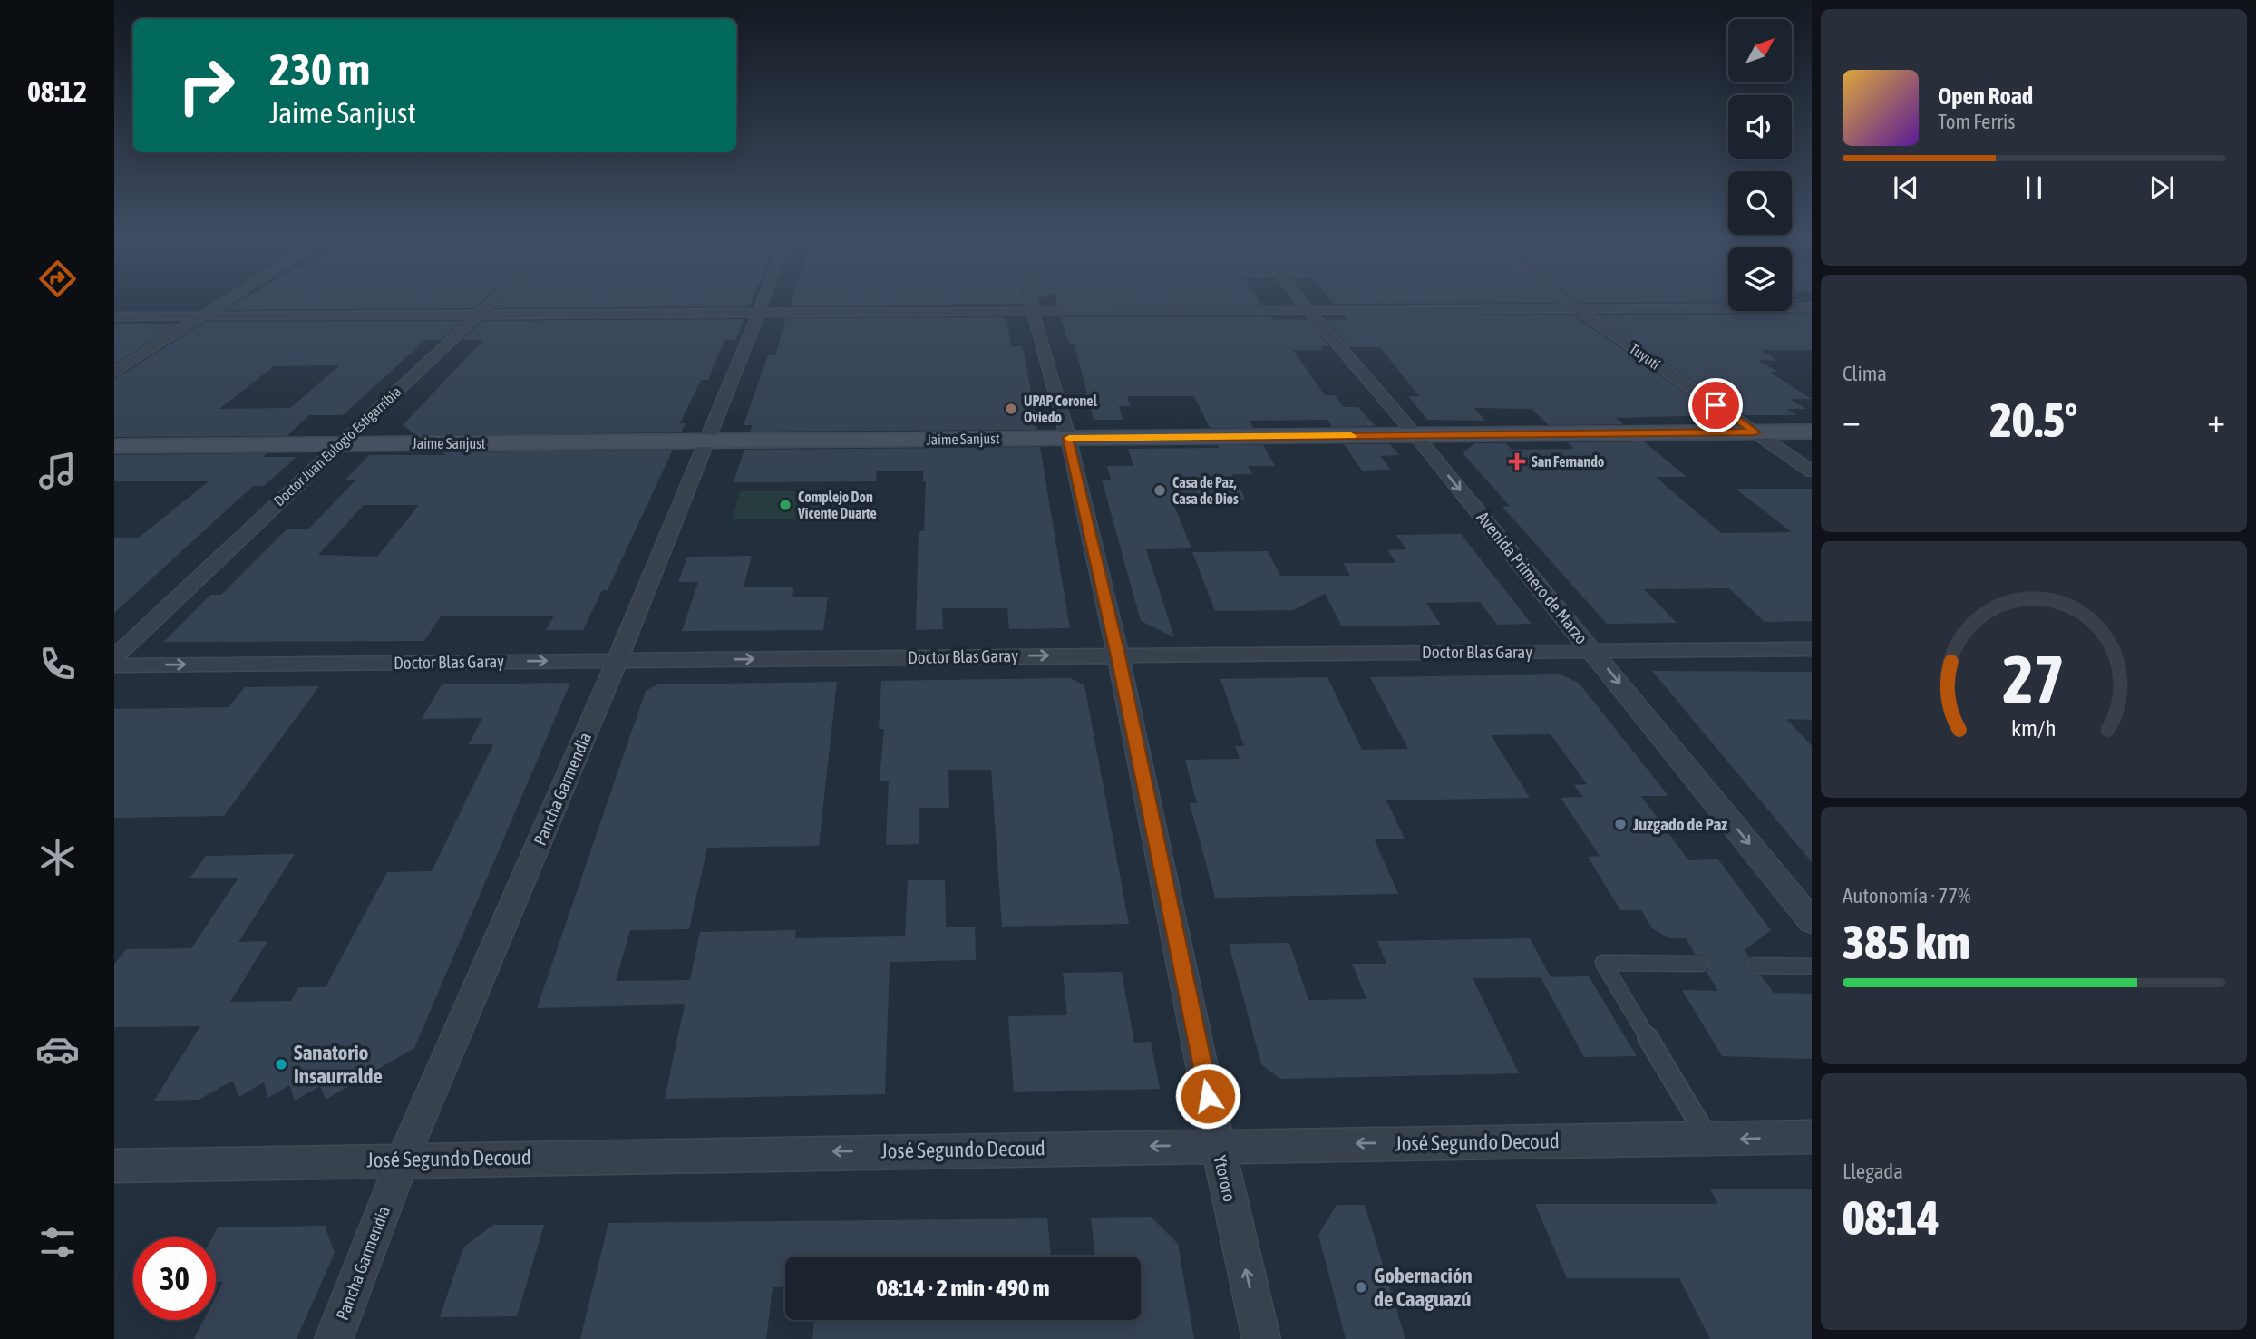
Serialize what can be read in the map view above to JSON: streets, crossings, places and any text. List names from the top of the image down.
{
  "streets": {
    "main road": ["Jaime Sanjust"],
    "street": [
      "Tuyutí",
      "Doctor Juan Eulogio Estigarribia",
      "Avenida Primero de Marzo",
      "Doctor Blas Garay",
      "Pancha Garmendia",
      "José Segundo Decoud",
      "Ytororo"
    ]
  },
  "crossings": [
    ["Tuyutí", "Jaime Sanjust"],
    ["Jaime Sanjust", "Doctor Juan Eulogio Estigarribia"],
    ["Jaime Sanjust", "Avenida Primero de Marzo"],
    ["Jaime Sanjust", "Pancha Garmendia"],
    ["Jaime Sanjust", "Ytororo"],
    ["Avenida Primero de Marzo", "Doctor Blas Garay"],
    ["Doctor Blas Garay", "Pancha Garmendia"],
    ["Doctor Blas Garay", "Ytororo"],
    ["Pancha Garmendia", "José Segundo Decoud"],
    ["José Segundo Decoud", "Ytororo"]
  ],
  "one_way": ["Avenida Primero de Marzo", "Doctor Blas Garay", "José Segundo Decoud"],
  "places": {
    "other": [
      "UPAP Coronel Oviedo",
      "Casa de Paz, Casa de Dios",
      "Complejo Don Vicente Duarte",
      "Juzgado de Paz",
      "Sanatorio Insaurralde",
      "Gobernación de Caaguazú"
    ],
    "health": ["San Fernando"]
  },
  "north": "top right",
  "page": {
    "tabs": "08:12",
    "turn": ["230 m", "Jaime Sanjust"],
    "song": ["Open Road", "Tom Ferris"],
    "tile": [
      "Clima",
      ["Autonomía · 77%", "385 km"],
      ["Llegada", "08:14"]
    ],
    "heat": ["−", "20.5°", "+"],
    "limit": "30",
    "trip": "08:14 · 2 min · 490 m",
    "gauge": ["27", "km/h"]
  }
}
